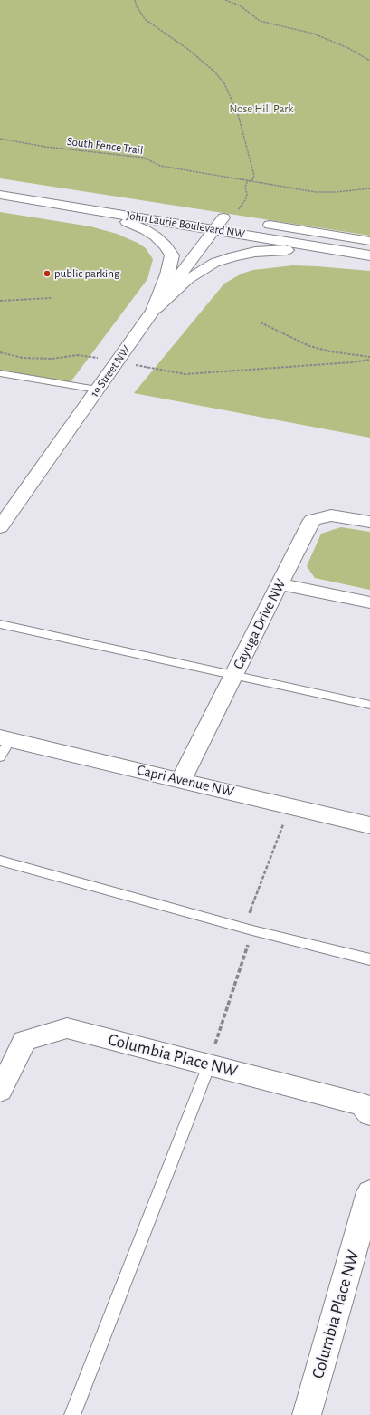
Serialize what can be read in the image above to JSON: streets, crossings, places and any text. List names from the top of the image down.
{
  "streets": {
    "street": [
      "John Laurie Boulevard NW",
      "19 Street NW",
      "Cayuga Drive NW",
      "Capri Avenue NW",
      "Columbia Place NW"
    ],
    "path": ["South Fence Trail"]
  },
  "crossings": [
    ["John Laurie Boulevard NW", "19 Street NW"],
    ["Cayuga Drive NW", "Capri Avenue NW"]
  ],
  "parks": ["Nose Hill Park"],
  "places": ["public parking"]
}
